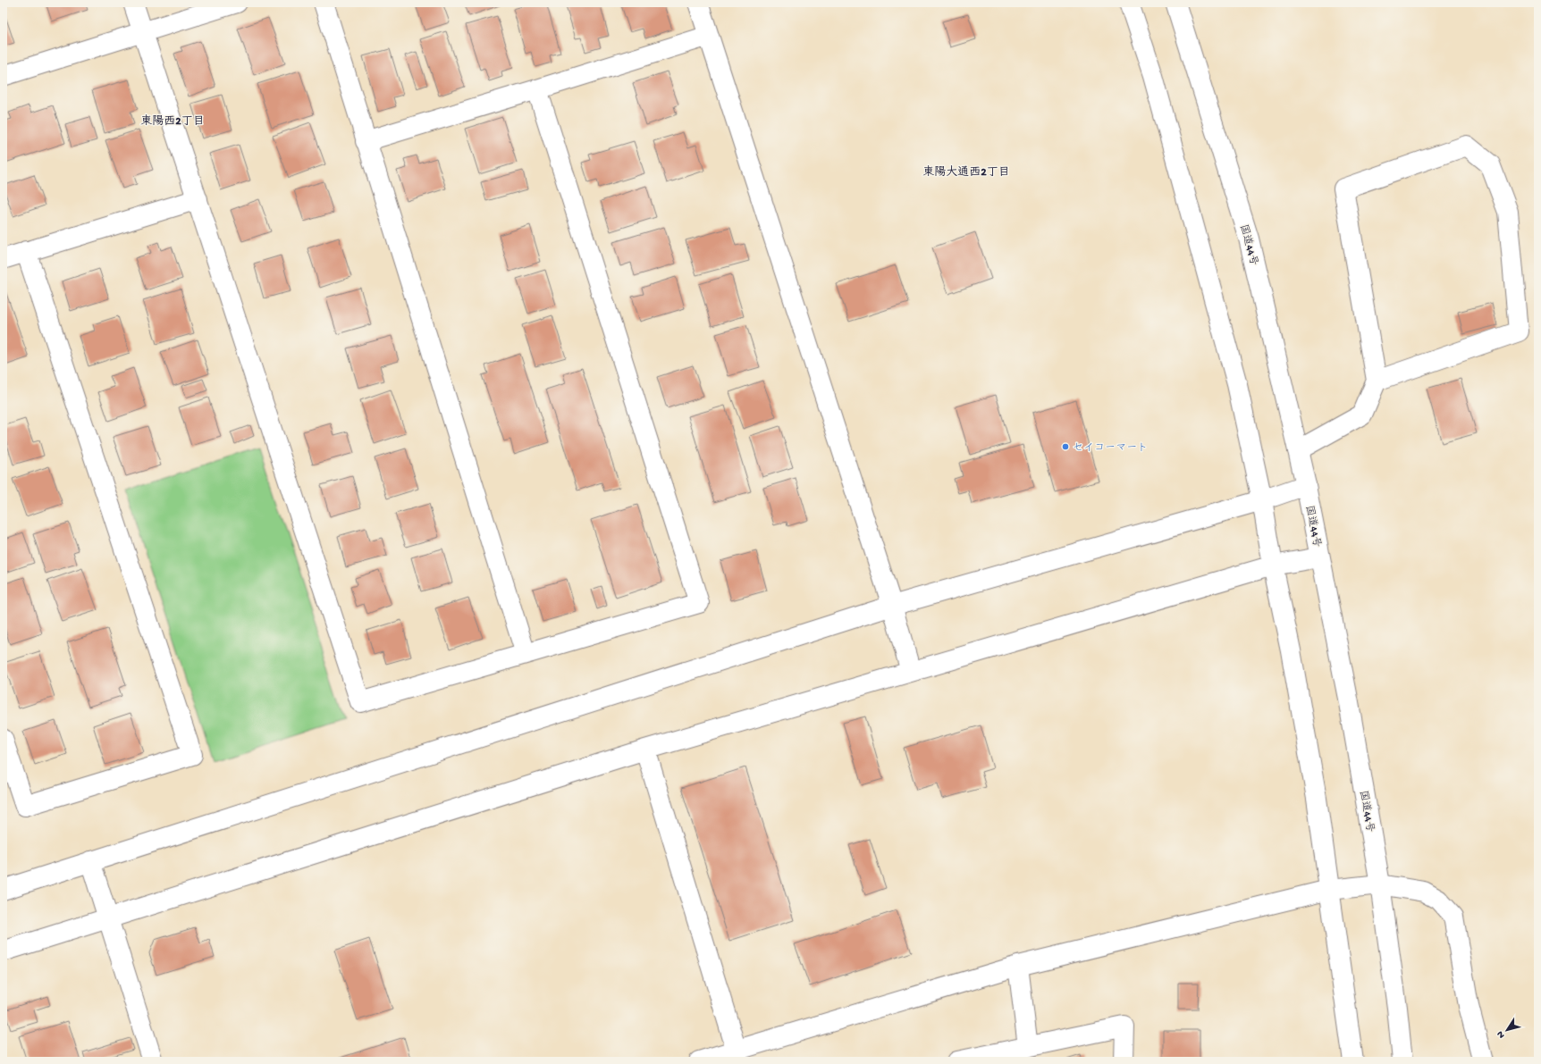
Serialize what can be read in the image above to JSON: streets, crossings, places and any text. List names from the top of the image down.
{
  "streets": {
    "main road": ["国道44号"]
  },
  "districts": ["東陽西2丁目", "東陽大通西2丁目"],
  "places": ["セイコーマート"],
  "north": "bottom left"
}
